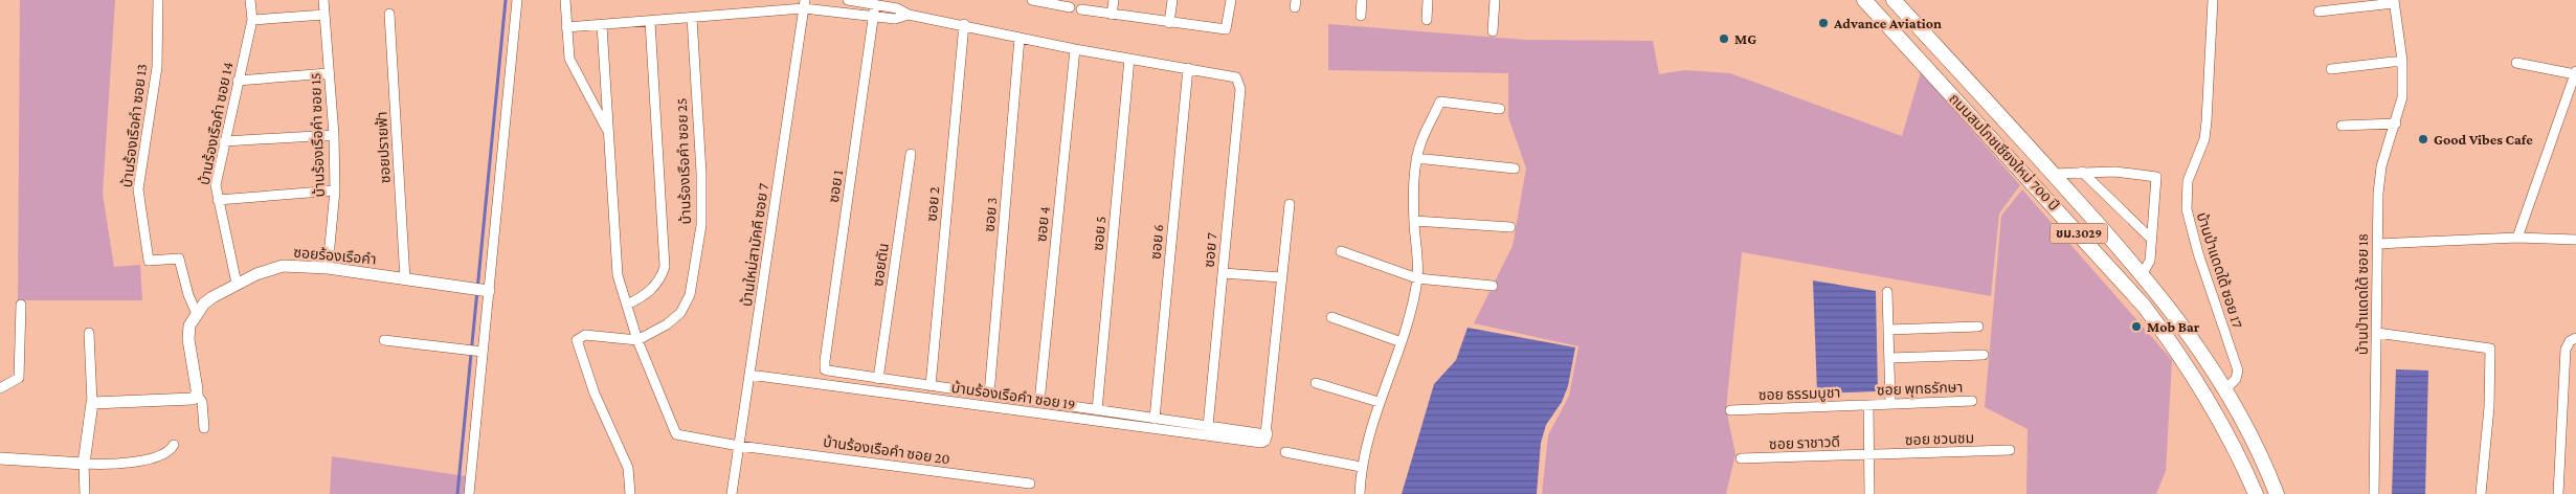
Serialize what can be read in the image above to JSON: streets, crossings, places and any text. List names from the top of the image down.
{
  "streets": {
    "main road": ["ถนนสมโภชเชียงใหม่ 700 ปี", "ชม.3029"],
    "street": [
      "บ้านร้องเรือคำ ซอย 14",
      "บ้านร้องเรือคำ ซอย 13",
      "บ้านร้องเรือคำ ซอย 15",
      "ซอยปรายฟ้า",
      "บ้านร้องเรือคำ ซอย 25",
      "ซอย 1",
      "ซอย 2",
      "ซอย 3",
      "ซอย 4",
      "ซอย 5",
      "ซอย 6",
      "บ้านใหม่สามัคคี ซอย 7",
      "ซอย 7",
      "ซอยร้องเรือคำ",
      "ซอยตัน",
      "บ้านป่าแดดใต้ ซอย 17",
      "บ้านป่าแดดใต้ ซอย 18",
      "ซอย พุทธรักษา",
      "ซอย ธรรมบูชา",
      "บ้านร้องเรือคำ ซอย 19",
      "ซอย ชวนชม",
      "ซอย ราชาวดี",
      "บ้านร้องเรือคำ ซอย 20"
    ]
  },
  "crossings": [
    ["บ้านร้องเรือคำ ซอย 14", "ซอยร้องเรือคำ"],
    ["บ้านร้องเรือคำ ซอย 13", "ซอยร้องเรือคำ"],
    ["บ้านร้องเรือคำ ซอย 15", "ซอยร้องเรือคำ"],
    ["ซอยปรายฟ้า", "ซอยร้องเรือคำ"],
    ["ถนนสมโภชเชียงใหม่ 700 ปี", "บ้านป่าแดดใต้ ซอย 17"],
    ["บ้านร้องเรือคำ ซอย 25", "บ้านร้องเรือคำ ซอย 20"],
    ["ซอย 1", "ซอยตัน"],
    ["ซอย 6", "ซอย 7"],
    ["บ้านใหม่สามัคคี ซอย 7", "บ้านร้องเรือคำ ซอย 19"],
    ["บ้านใหม่สามัคคี ซอย 7", "บ้านร้องเรือคำ ซอย 20"],
    ["ซอย พุทธรักษา", "ซอย ธรรมบูชา"],
    ["ซอย ชวนชม", "ซอย ราชาวดี"]
  ],
  "places": [
    "Advance Aviation",
    "MG",
    "Good Vibes Cafe",
    "Mob Bar"
  ]
}
